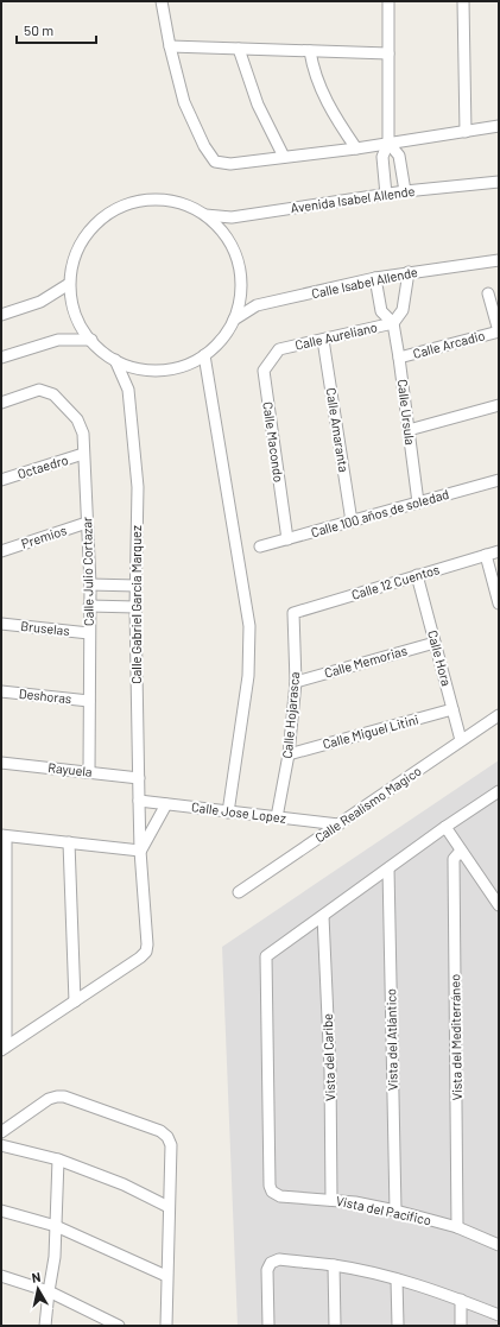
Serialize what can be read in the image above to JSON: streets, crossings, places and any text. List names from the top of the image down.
{
  "streets": {
    "street": [
      "Avenida Isabel Allende",
      "Calle Isabel Allende",
      "Calle Aureliano",
      "Calle Arcadio",
      "Calle Ursula",
      "Calle Amaranta",
      "Calle Macondo",
      "Octaedro",
      "Calle 100 años de soledad",
      "Premios",
      "Calle Julio Cortazar",
      "Calle 12 Cuentos",
      "Calle Gabriel Garcia Marquez",
      "Bruselas",
      "Calle Hora",
      "Calle Memorias",
      "Deshoras",
      "Calle Hojarasca",
      "Calle Miguel Litini",
      "Rayuela",
      "Calle Realismo Magico",
      "Calle Jose Lopez",
      "Vista del Mediterráneo",
      "Vista del Atlántico",
      "Vista del Caribe",
      "Vista del Pacífico"
    ]
  },
  "crossings": [
    ["Calle Isabel Allende", "Calle Ursula"],
    ["Calle Aureliano", "Calle Ursula"],
    ["Calle Aureliano", "Calle Amaranta"],
    ["Calle Aureliano", "Calle Macondo"],
    ["Calle Arcadio", "Calle Ursula"],
    ["Calle Ursula", "Calle 100 años de soledad"],
    ["Calle Amaranta", "Calle 100 años de soledad"],
    ["Calle Macondo", "Calle 100 años de soledad"],
    ["Octaedro", "Calle Julio Cortazar"],
    ["Premios", "Calle Julio Cortazar"],
    ["Calle Julio Cortazar", "Bruselas"],
    ["Calle Julio Cortazar", "Deshoras"],
    ["Calle Julio Cortazar", "Rayuela"],
    ["Calle 12 Cuentos", "Calle Hora"],
    ["Calle 12 Cuentos", "Calle Hojarasca"],
    ["Calle Gabriel Garcia Marquez", "Rayuela"],
    ["Calle Gabriel Garcia Marquez", "Calle Jose Lopez"],
    ["Calle Hora", "Calle Memorias"],
    ["Calle Hora", "Calle Miguel Litini"],
    ["Calle Hora", "Calle Realismo Magico"],
    ["Calle Memorias", "Calle Hojarasca"],
    ["Calle Hojarasca", "Calle Miguel Litini"],
    ["Calle Hojarasca", "Calle Jose Lopez"],
    ["Calle Realismo Magico", "Calle Jose Lopez"],
    ["Vista del Mediterráneo", "Vista del Pacífico"],
    ["Vista del Atlántico", "Vista del Pacífico"],
    ["Vista del Caribe", "Vista del Pacífico"]
  ],
  "scale_bar": "50 m",
  "north": "top"
}
